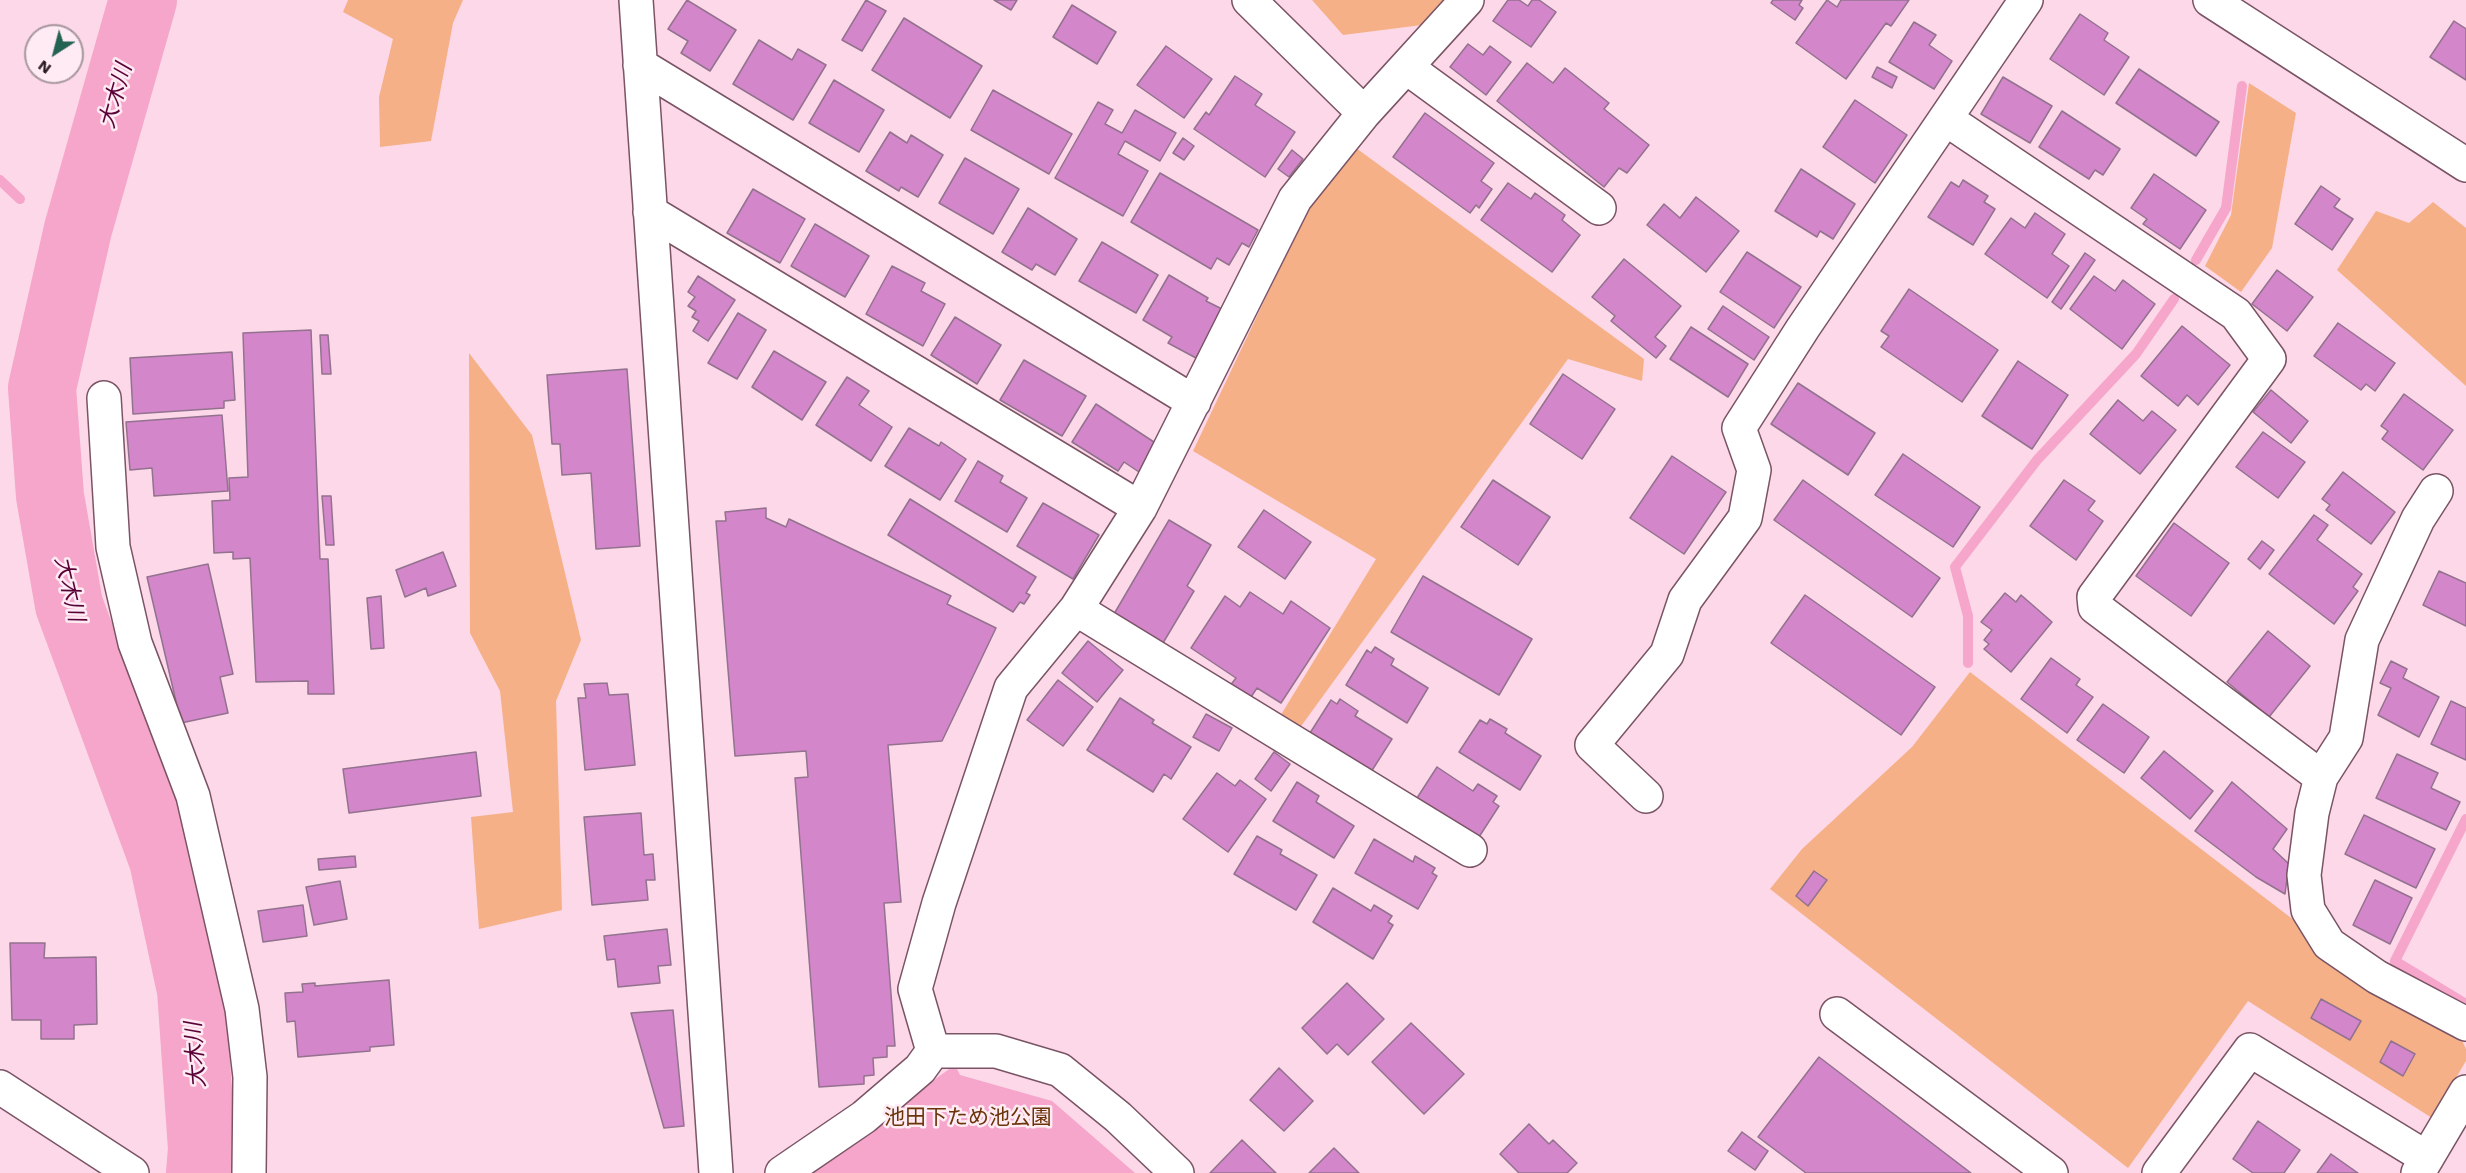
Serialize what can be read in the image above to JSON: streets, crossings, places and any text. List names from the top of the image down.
{
  "water": ["大木川"],
  "parks": ["池田下ため池公園"],
  "north": "bottom left"
}
